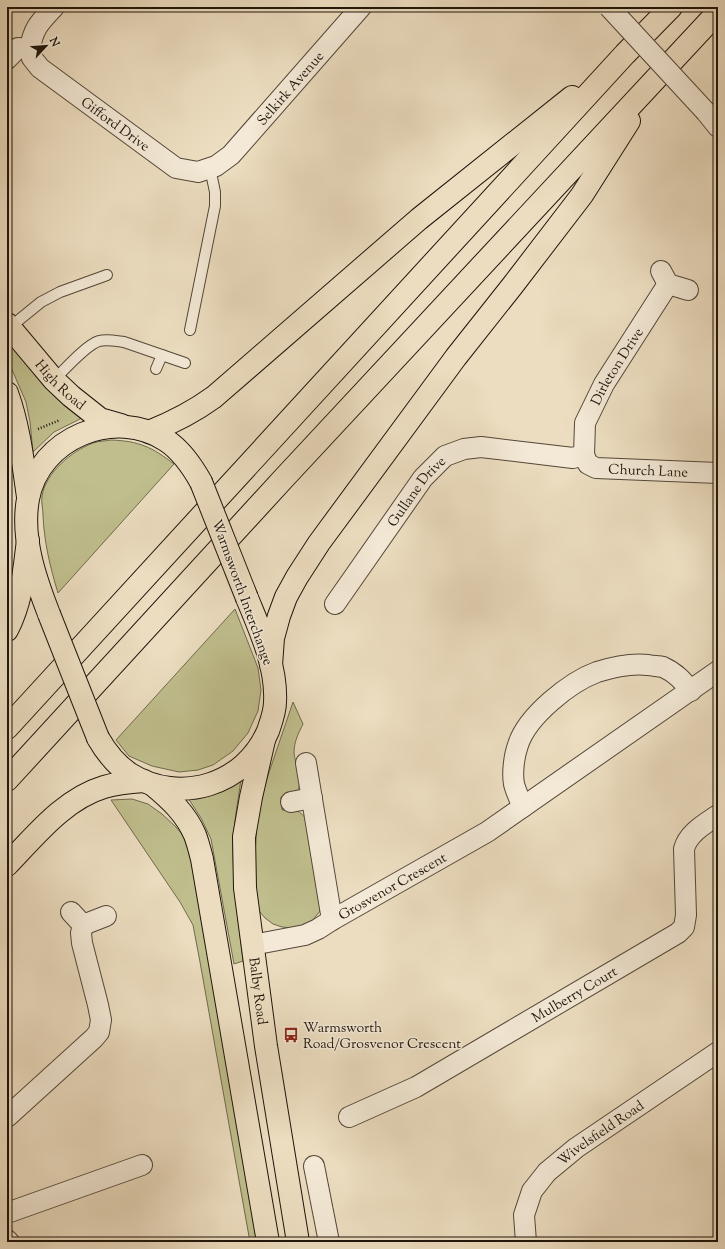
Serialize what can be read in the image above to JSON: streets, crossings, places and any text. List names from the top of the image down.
{
  "streets": {
    "main road": ["High Road", "Warmsworth Interchange", "Balby Road"],
    "street": [
      "Selkirk Avenue",
      "Gifford Drive",
      "Dirleton Drive",
      "Church Lane",
      "Gullane Drive",
      "Grosvenor Crescent",
      "Mulberry Court",
      "Wivelsfield Road"
    ]
  },
  "crossings": [
    ["Selkirk Avenue", "Gifford Drive"],
    ["Dirleton Drive", "Church Lane"],
    ["Dirleton Drive", "Gullane Drive"],
    ["High Road", "Warmsworth Interchange"],
    ["Church Lane", "Gullane Drive"],
    ["Warmsworth Interchange", "Balby Road"],
    ["Grosvenor Crescent", "Balby Road"]
  ],
  "places": {
    "bus stop": ["Warmsworth Road/Grosvenor Crescent"]
  },
  "north": "top right"
}
